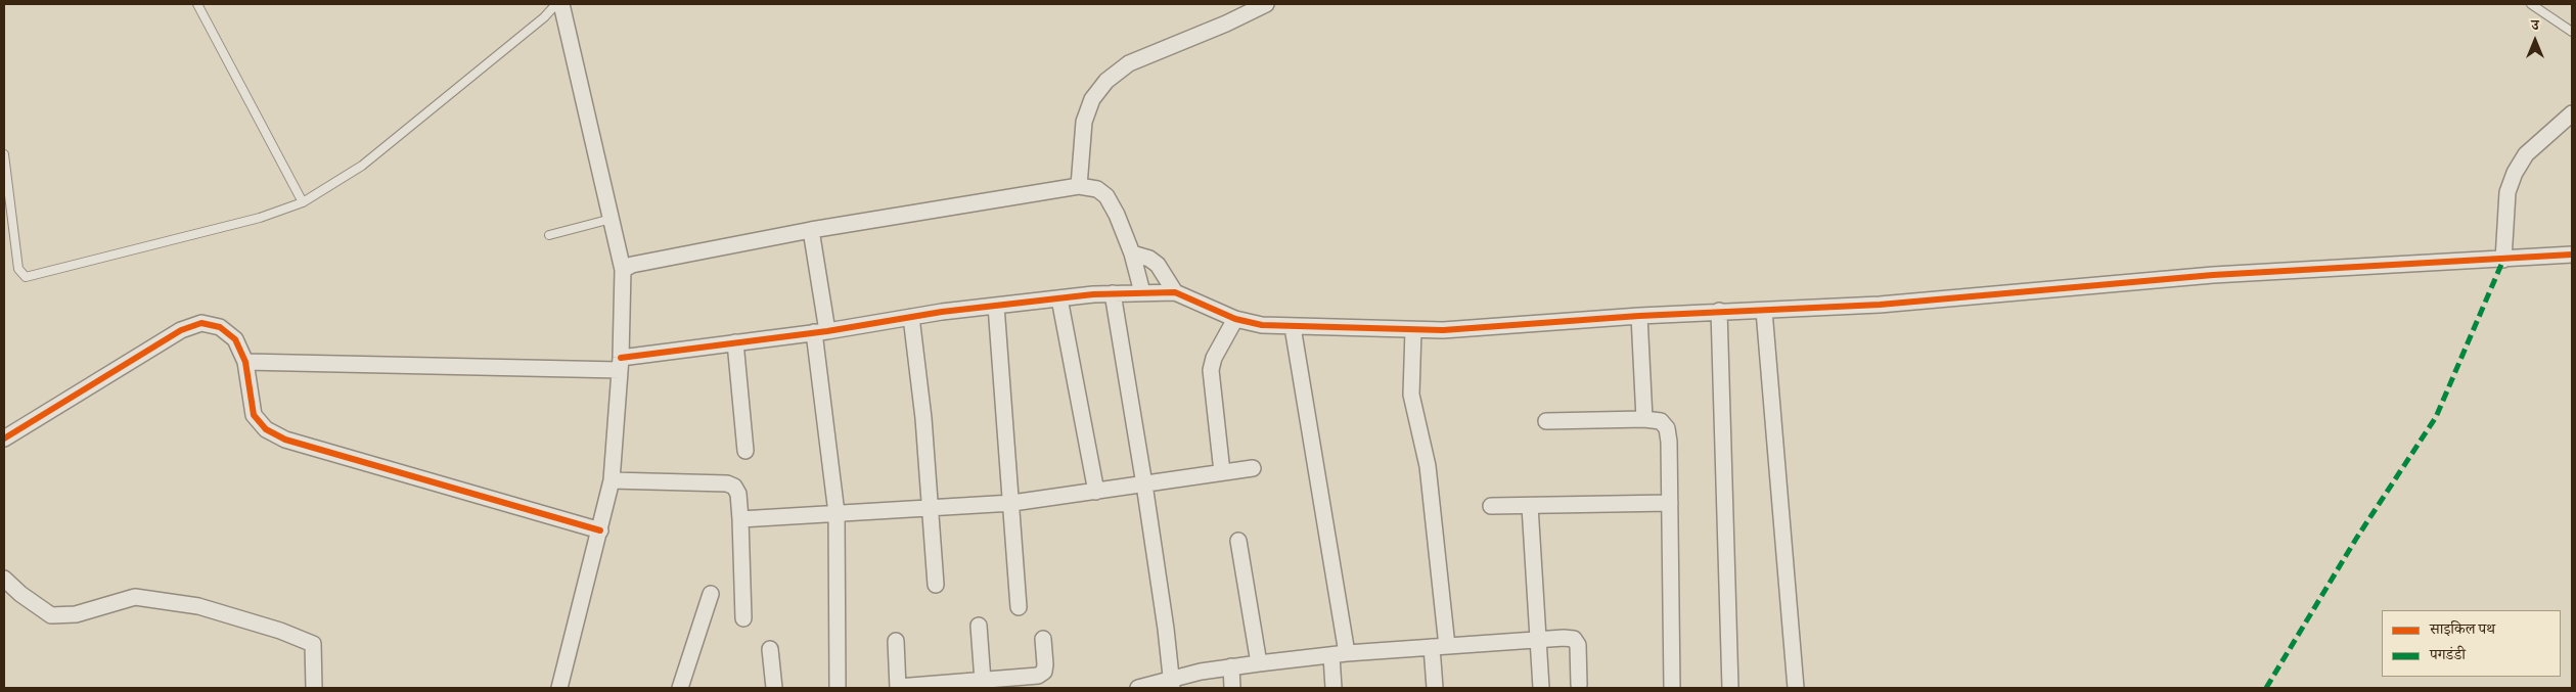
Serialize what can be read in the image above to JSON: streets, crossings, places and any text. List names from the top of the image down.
{
  "legend": ["साइकिल पथ", "पगडंडी"],
  "north": "top"
}
